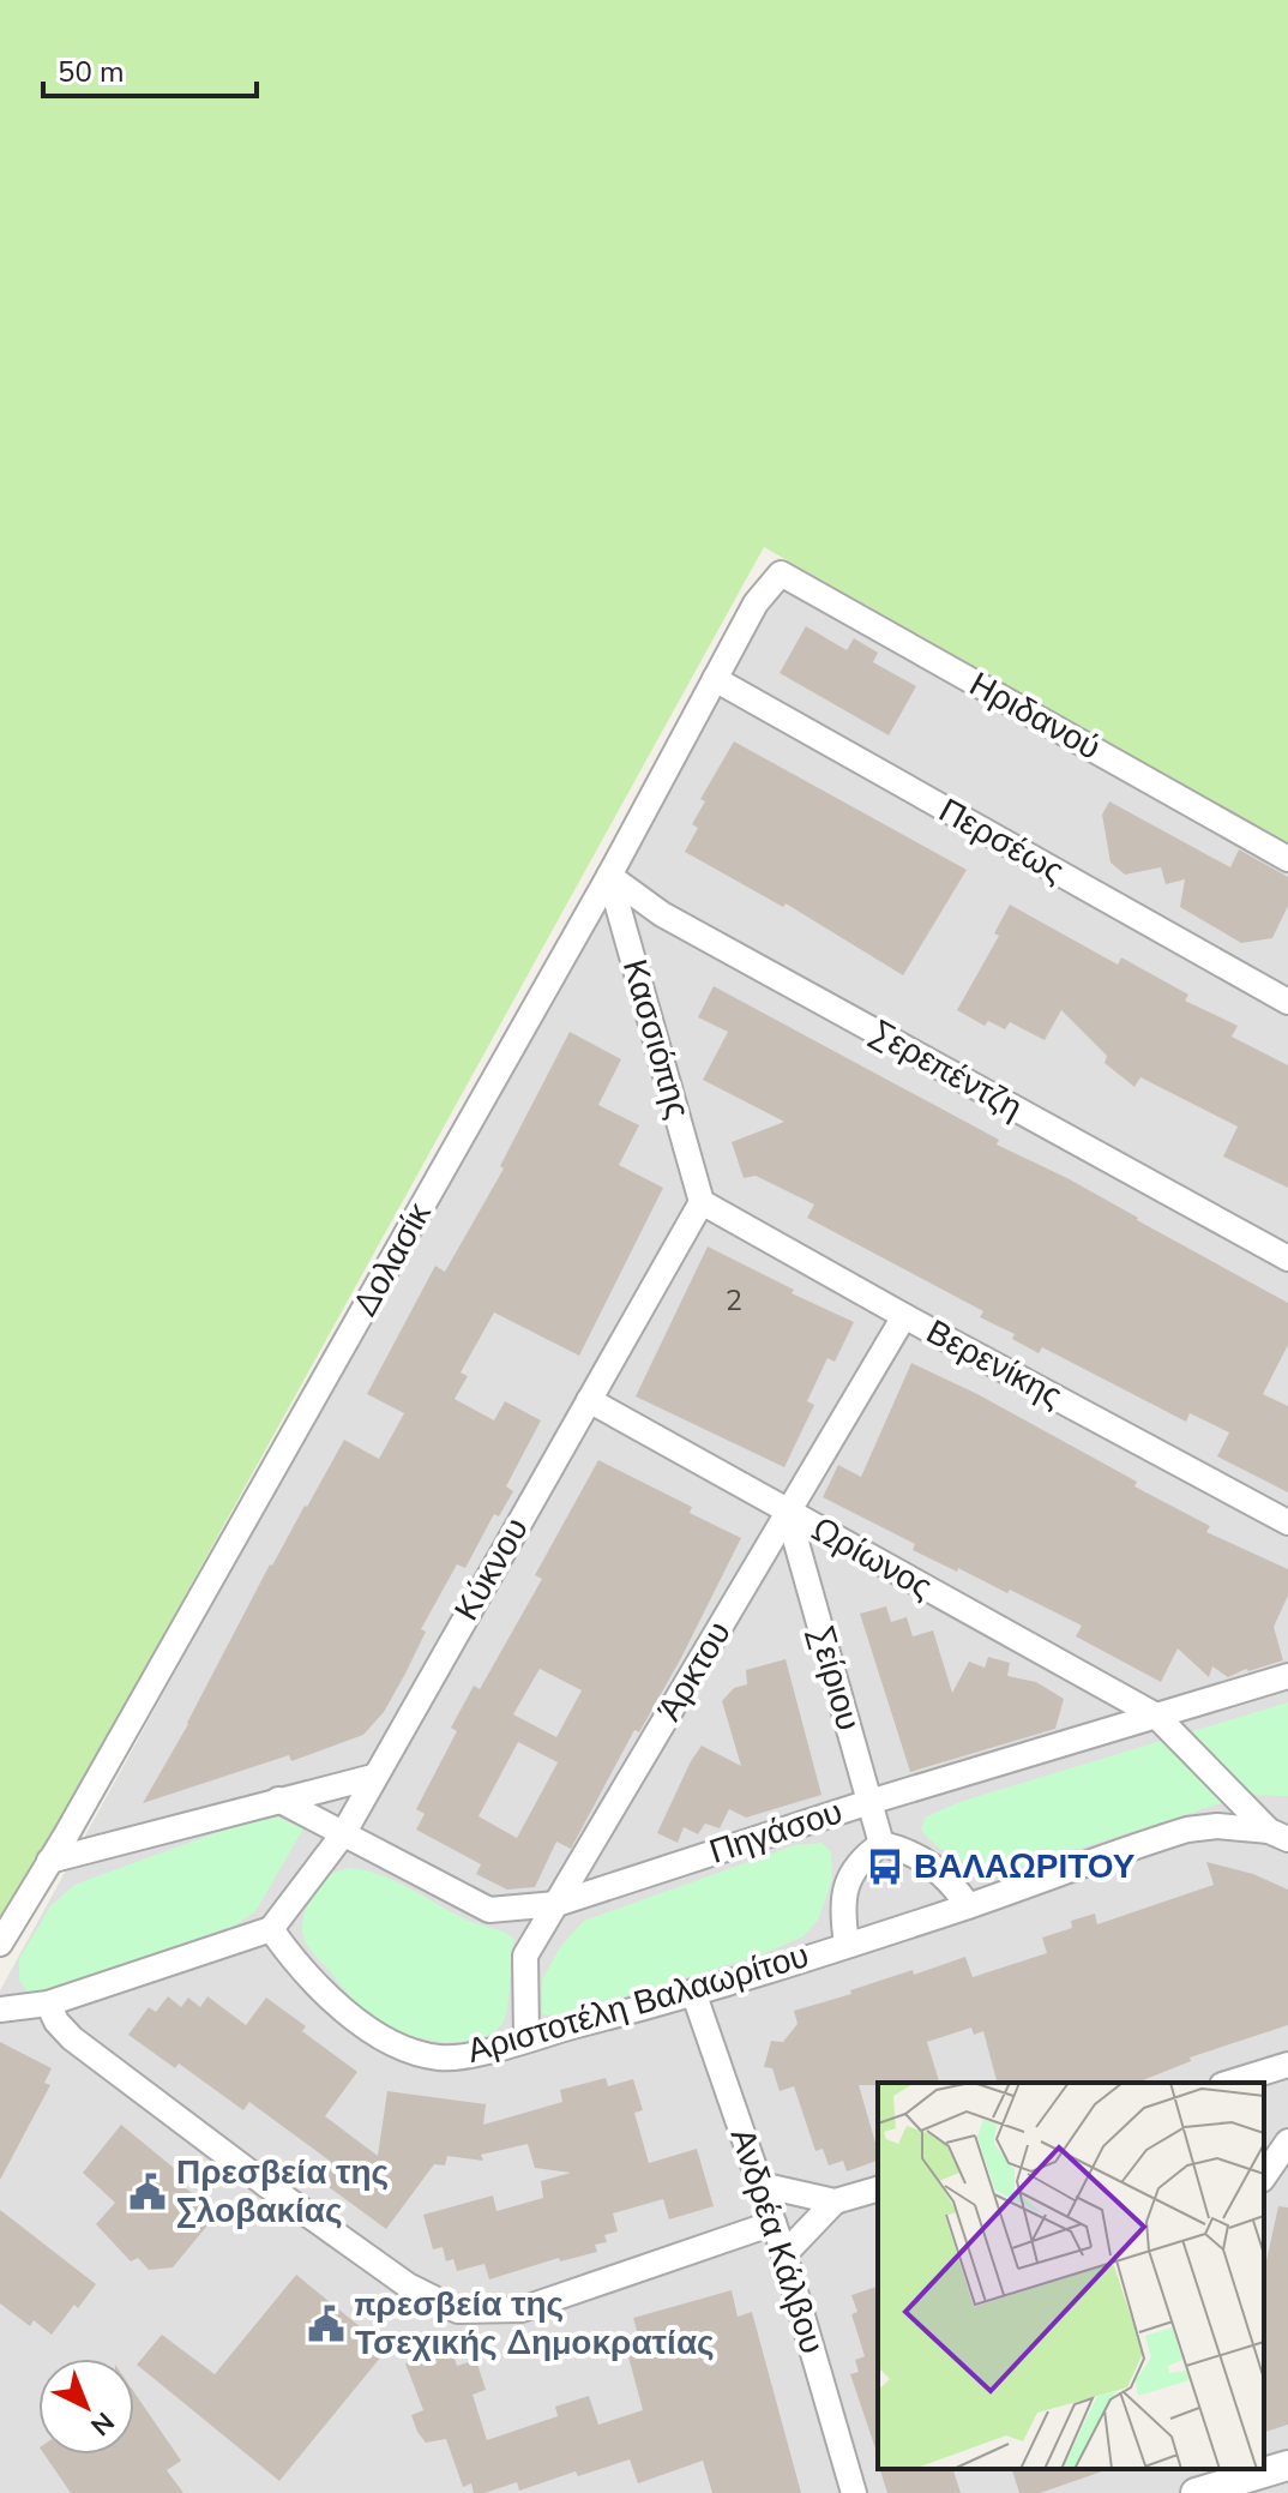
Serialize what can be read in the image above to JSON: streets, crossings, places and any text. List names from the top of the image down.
{
  "streets": {
    "street": [
      "Ηριδανού",
      "Περσέως",
      "Κασσιόπης",
      "Σερεπέντζη",
      "Δολασίκ",
      "Βερενίκης",
      "Ωρίωνος",
      "Κύκνου",
      "Άρκτου",
      "Σείριου",
      "Πηγάσου",
      "Αριστοτέλη Βαλαωρίτου",
      "Ανδρέα Κάλβου"
    ]
  },
  "crossings": [
    ["Ηριδανού", "Δολασίκ"],
    ["Περσέως", "Δολασίκ"],
    ["Κασσιόπης", "Σερεπέντζη"],
    ["Κασσιόπης", "Δολασίκ"],
    ["Κασσιόπης", "Βερενίκης"],
    ["Κασσιόπης", "Κύκνου"],
    ["Σερεπέντζη", "Δολασίκ"],
    ["Βερενίκης", "Κύκνου"],
    ["Βερενίκης", "Άρκτου"],
    ["Ωρίωνος", "Κύκνου"],
    ["Ωρίωνος", "Άρκτου"],
    ["Ωρίωνος", "Σείριου"],
    ["Ωρίωνος", "Πηγάσου"],
    ["Ωρίωνος", "Αριστοτέλη Βαλαωρίτου"],
    ["Κύκνου", "Πηγάσου"],
    ["Κύκνου", "Αριστοτέλη Βαλαωρίτου"],
    ["Άρκτου", "Σείριου"],
    ["Άρκτου", "Πηγάσου"],
    ["Άρκτου", "Αριστοτέλη Βαλαωρίτου"],
    ["Σείριου", "Πηγάσου"],
    ["Αριστοτέλη Βαλαωρίτου", "Ανδρέα Κάλβου"]
  ],
  "places": {
    "bus stop": ["ΒΑΛΑΩΡΙΤΟΥ"],
    "public building": ["Πρεσβεία της Σλοβακίας", "πρεσβεία της Τσεχικής Δημοκρατίας"]
  },
  "house_numbers": ["2"],
  "scale_bar": "50 m",
  "north": "bottom right"
}
